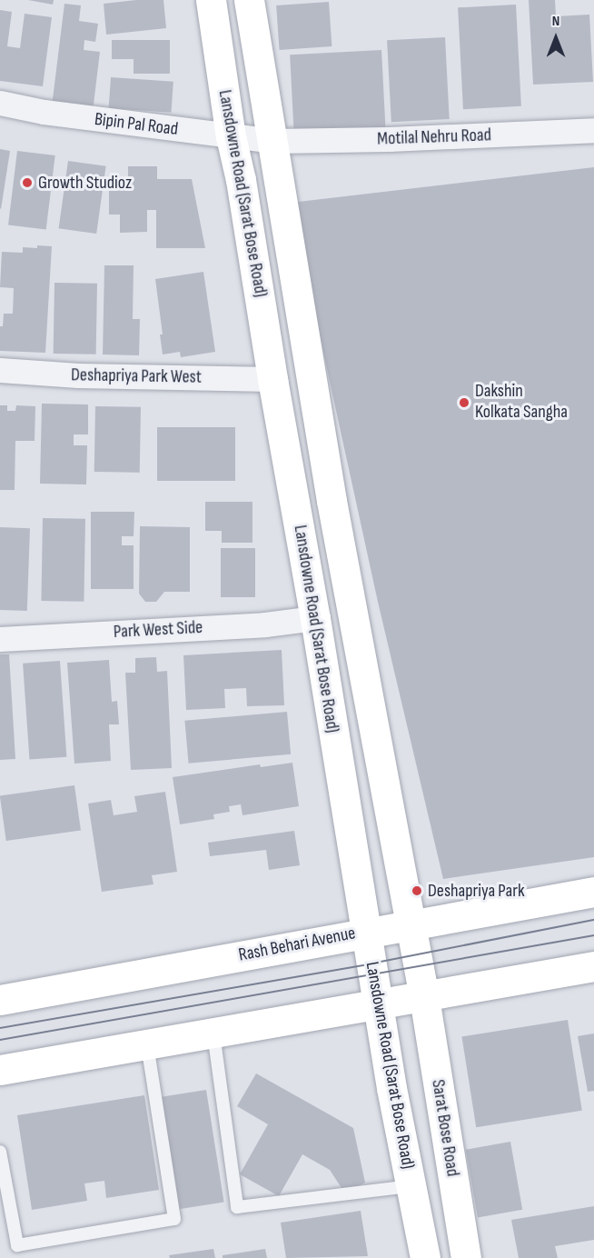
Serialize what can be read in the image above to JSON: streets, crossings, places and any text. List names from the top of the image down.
{
  "streets": {
    "main road": ["Lansdowne Road (Sarat Bose Road)", "Rash Behari Avenue", "Sarat Bose Road"],
    "street": [
      "Bipin Pal Road",
      "Motilal Nehru Road",
      "Deshapriya Park West",
      "Park West Side"
    ]
  },
  "crossings": [
    ["Bipin Pal Road", "Motilal Nehru Road"],
    ["Bipin Pal Road", "Lansdowne Road (Sarat Bose Road)"],
    ["Motilal Nehru Road", "Lansdowne Road (Sarat Bose Road)"],
    ["Lansdowne Road (Sarat Bose Road)", "Deshapriya Park West"],
    ["Lansdowne Road (Sarat Bose Road)", "Park West Side"],
    ["Lansdowne Road (Sarat Bose Road)", "Rash Behari Avenue"],
    ["Lansdowne Road (Sarat Bose Road)", "Sarat Bose Road"]
  ],
  "places": ["Growth Studioz", "Dakshin Kolkata Sangha", "Deshapriya Park"],
  "north": "top"
}
